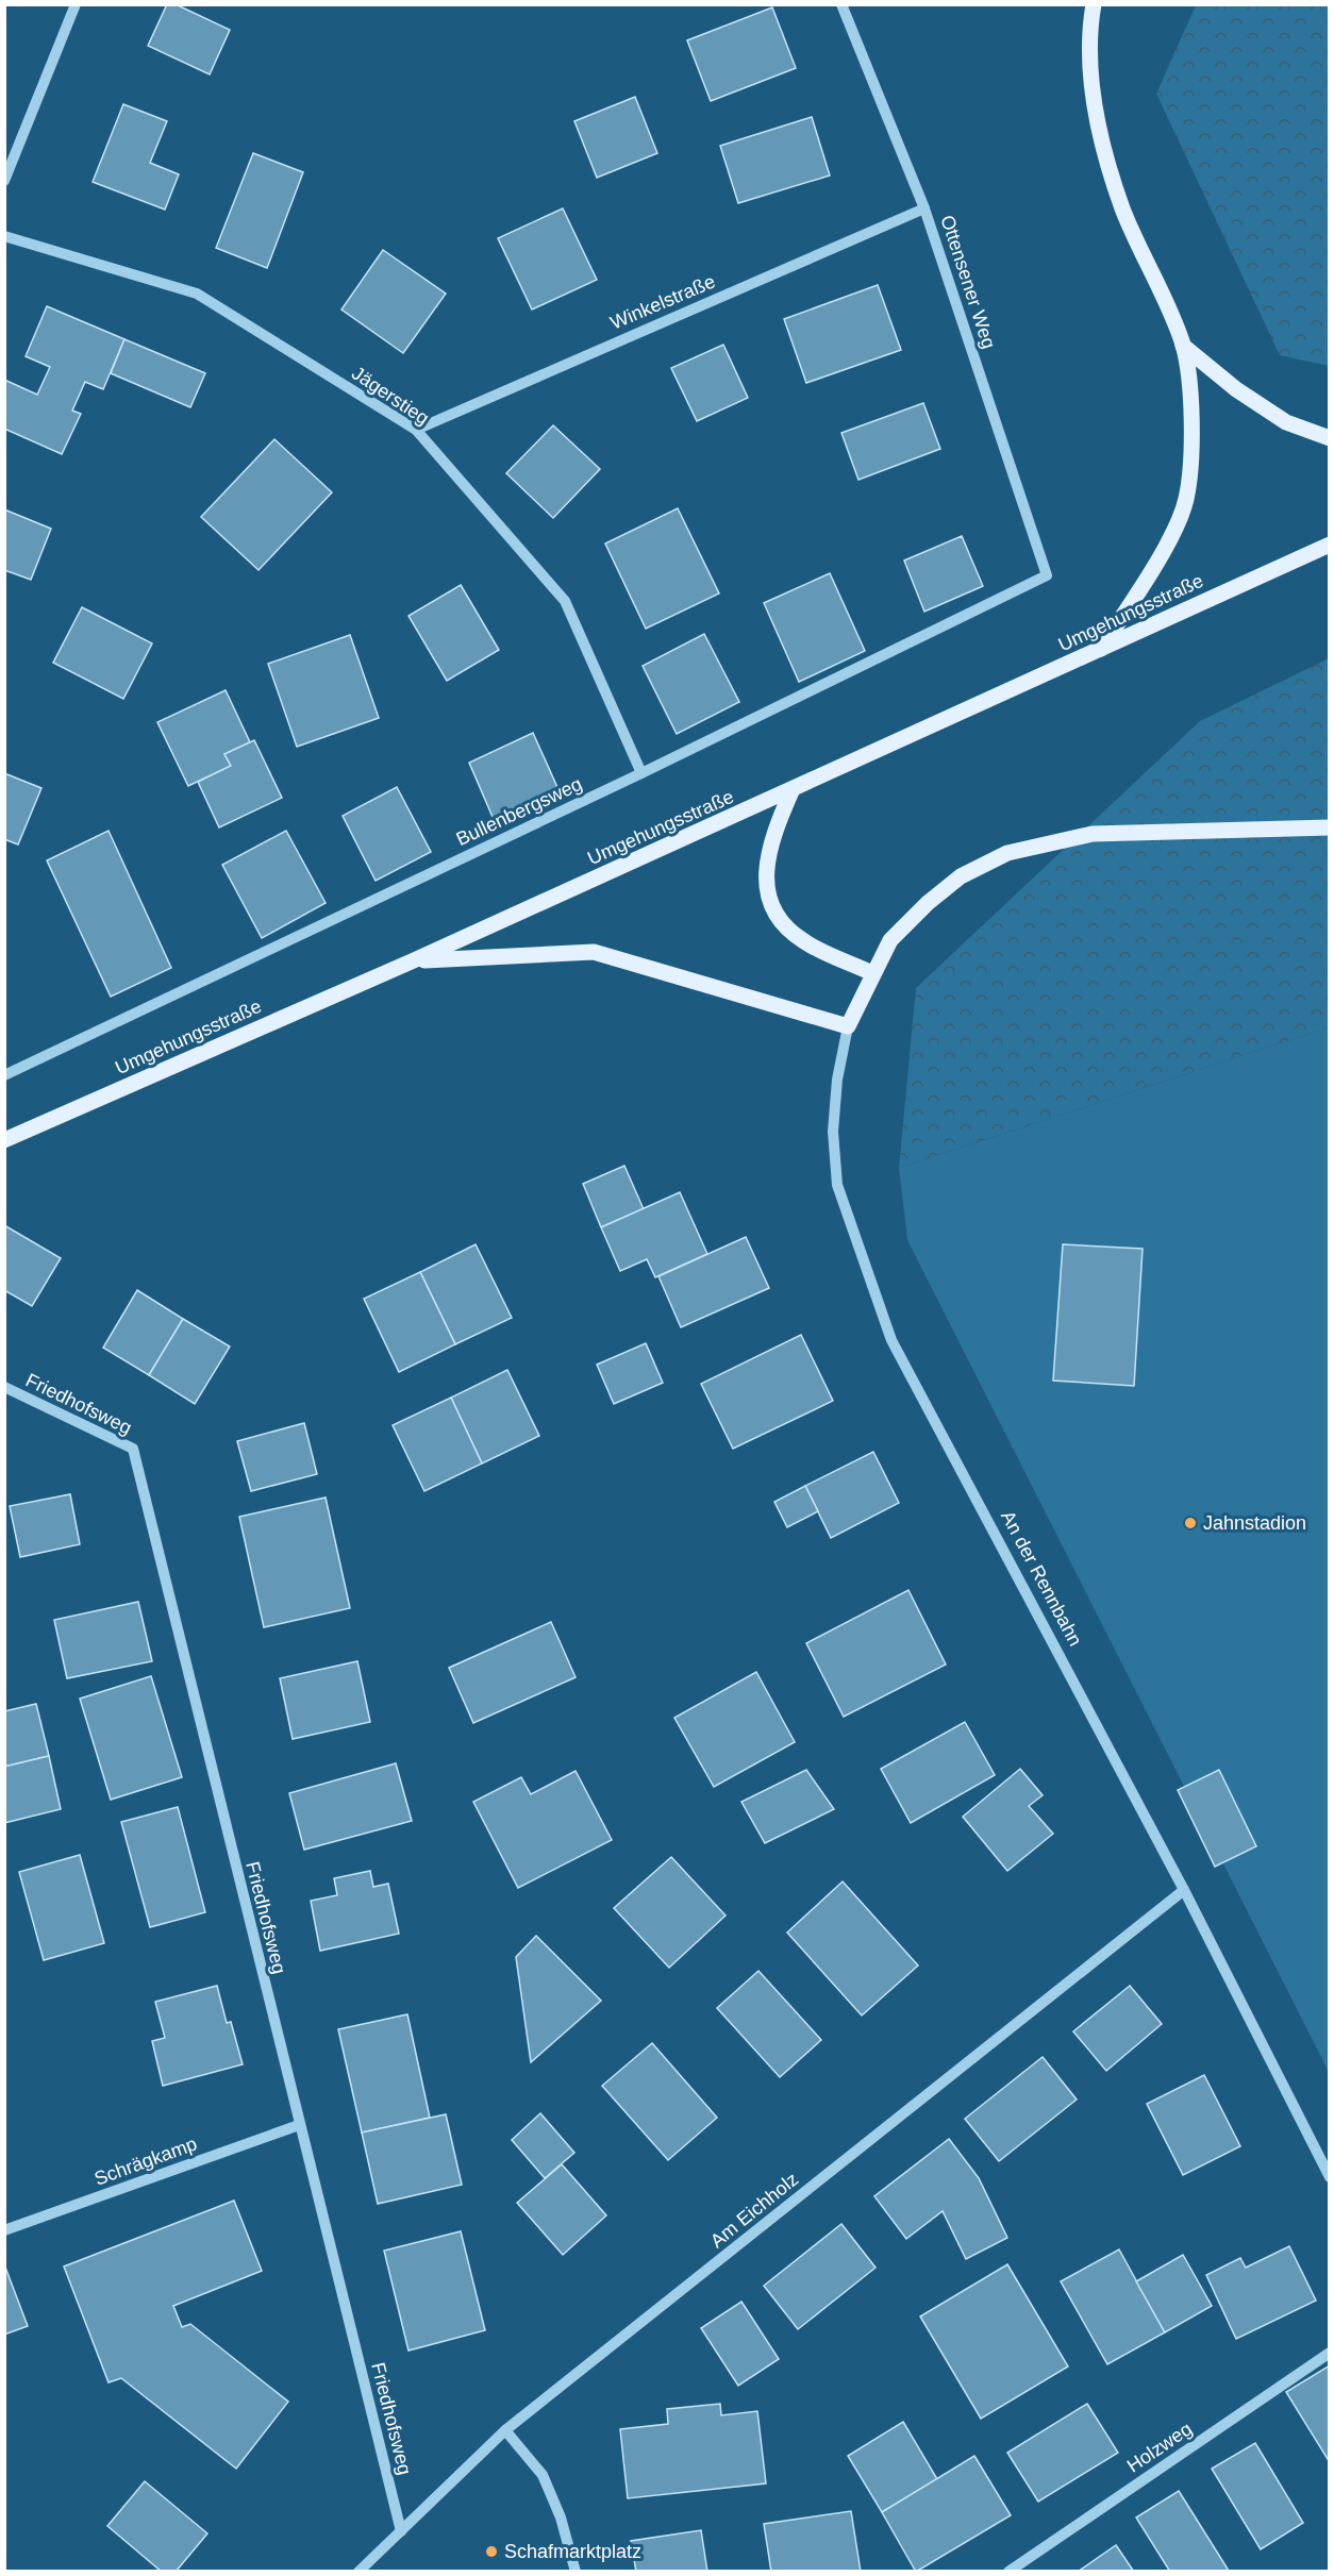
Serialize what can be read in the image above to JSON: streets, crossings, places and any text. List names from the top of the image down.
{
  "streets": {
    "main road": ["Umgehungsstraße", "An der Rennbahn"],
    "street": [
      "Ottensener Weg",
      "Winkelstraße",
      "Jägerstieg",
      "Bullenbergsweg",
      "Friedhofsweg",
      "Schrägkamp",
      "Am Eichholz",
      "Holzweg"
    ]
  },
  "crossings": [
    ["Ottensener Weg", "Winkelstraße"],
    ["Ottensener Weg", "Bullenbergsweg"],
    ["Winkelstraße", "Jägerstieg"],
    ["Jägerstieg", "Bullenbergsweg"],
    ["Friedhofsweg", "Schrägkamp"],
    ["Friedhofsweg", "Am Eichholz"],
    ["An der Rennbahn", "Am Eichholz"]
  ],
  "places": ["Jahnstadion", "Schafmarktplatz"]
}
